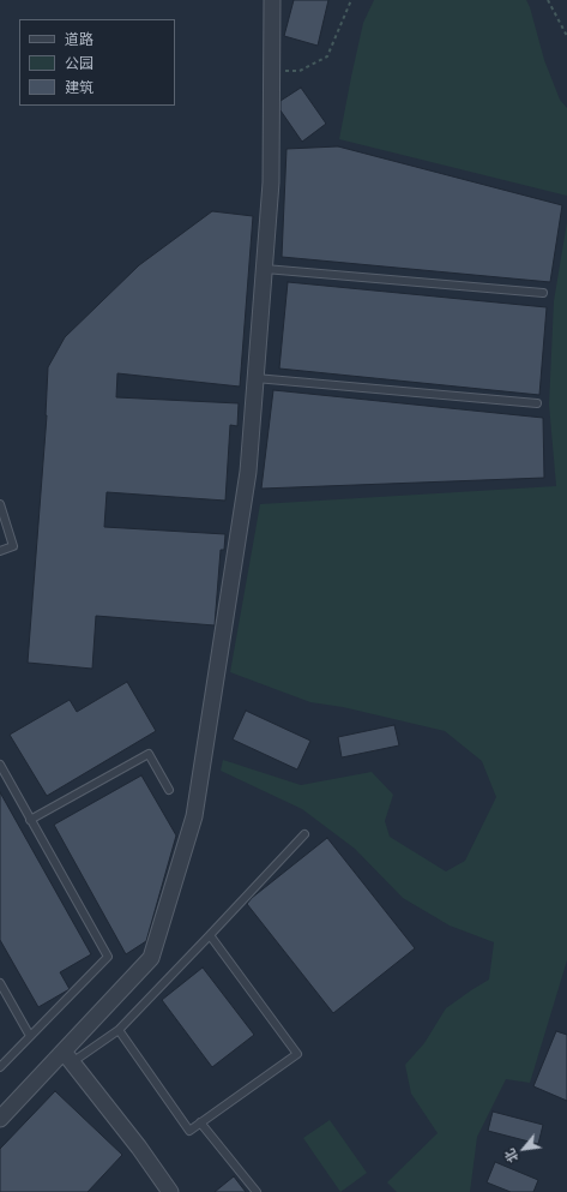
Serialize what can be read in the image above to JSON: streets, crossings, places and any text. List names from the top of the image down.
{
  "legend": ["道路", "公园", "建筑"],
  "north": "bottom left"
}
